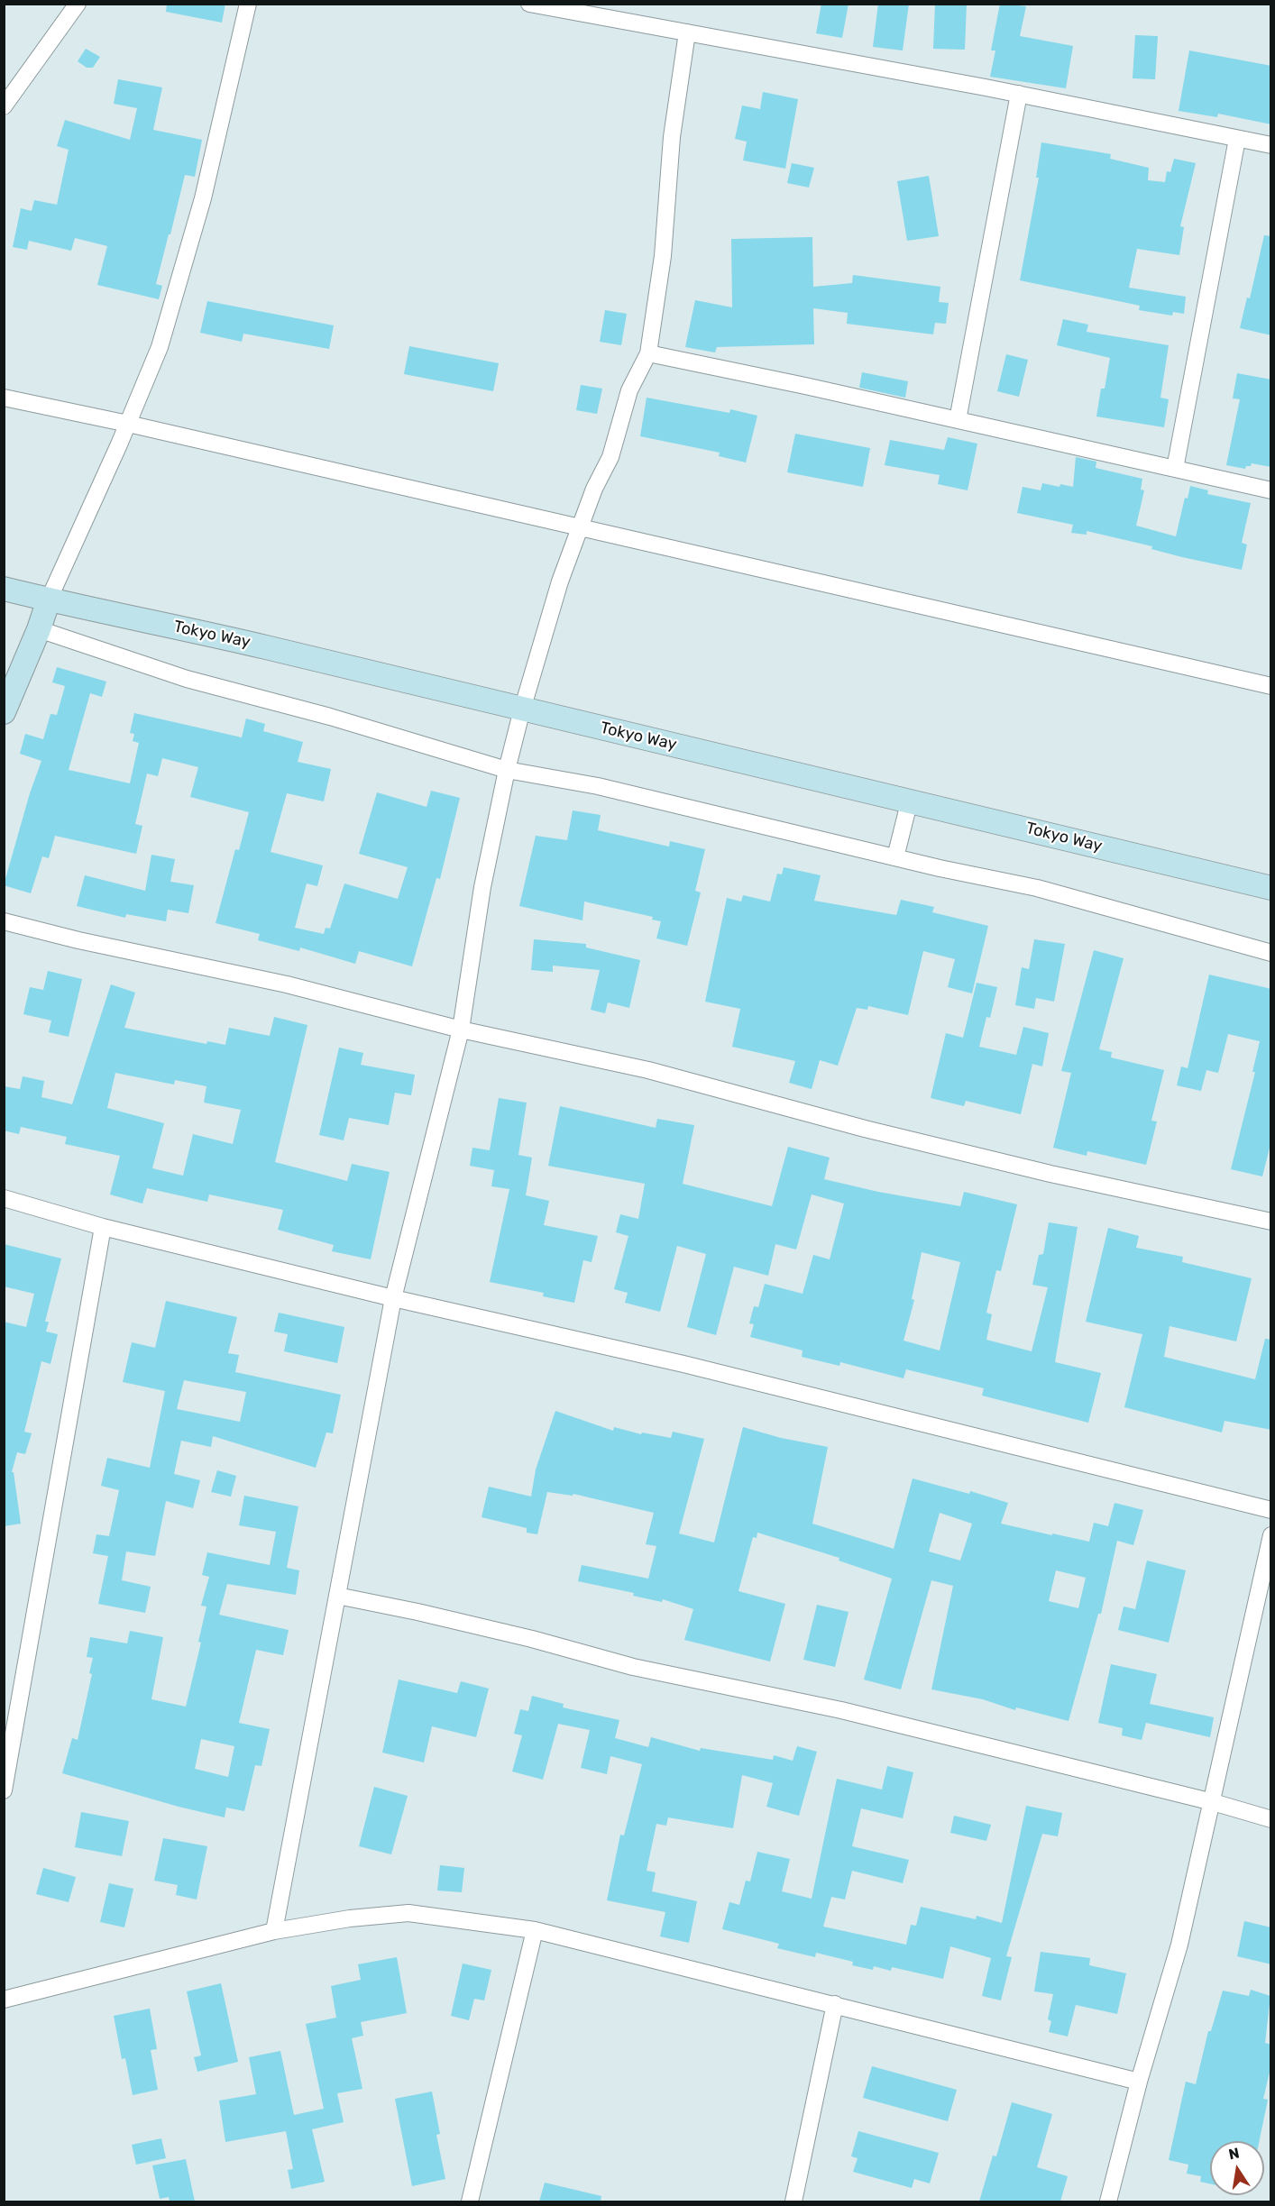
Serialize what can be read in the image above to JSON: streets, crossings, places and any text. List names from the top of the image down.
{
  "streets": {
    "main road": ["Tokyo Way"]
  },
  "north": "top"
}
